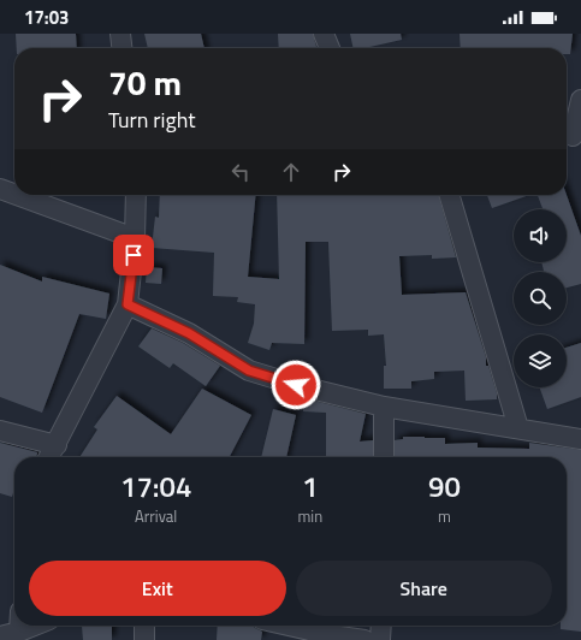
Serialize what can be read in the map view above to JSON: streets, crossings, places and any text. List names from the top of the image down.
{
  "page": {
    "status": "17:03",
    "turn": ["70 m", "Turn right"],
    "eta": [
      "17:04",
      "Arrival",
      "1",
      "min",
      "90",
      "m"
    ],
    "buttons": ["Exit", "Share"]
  }
}
